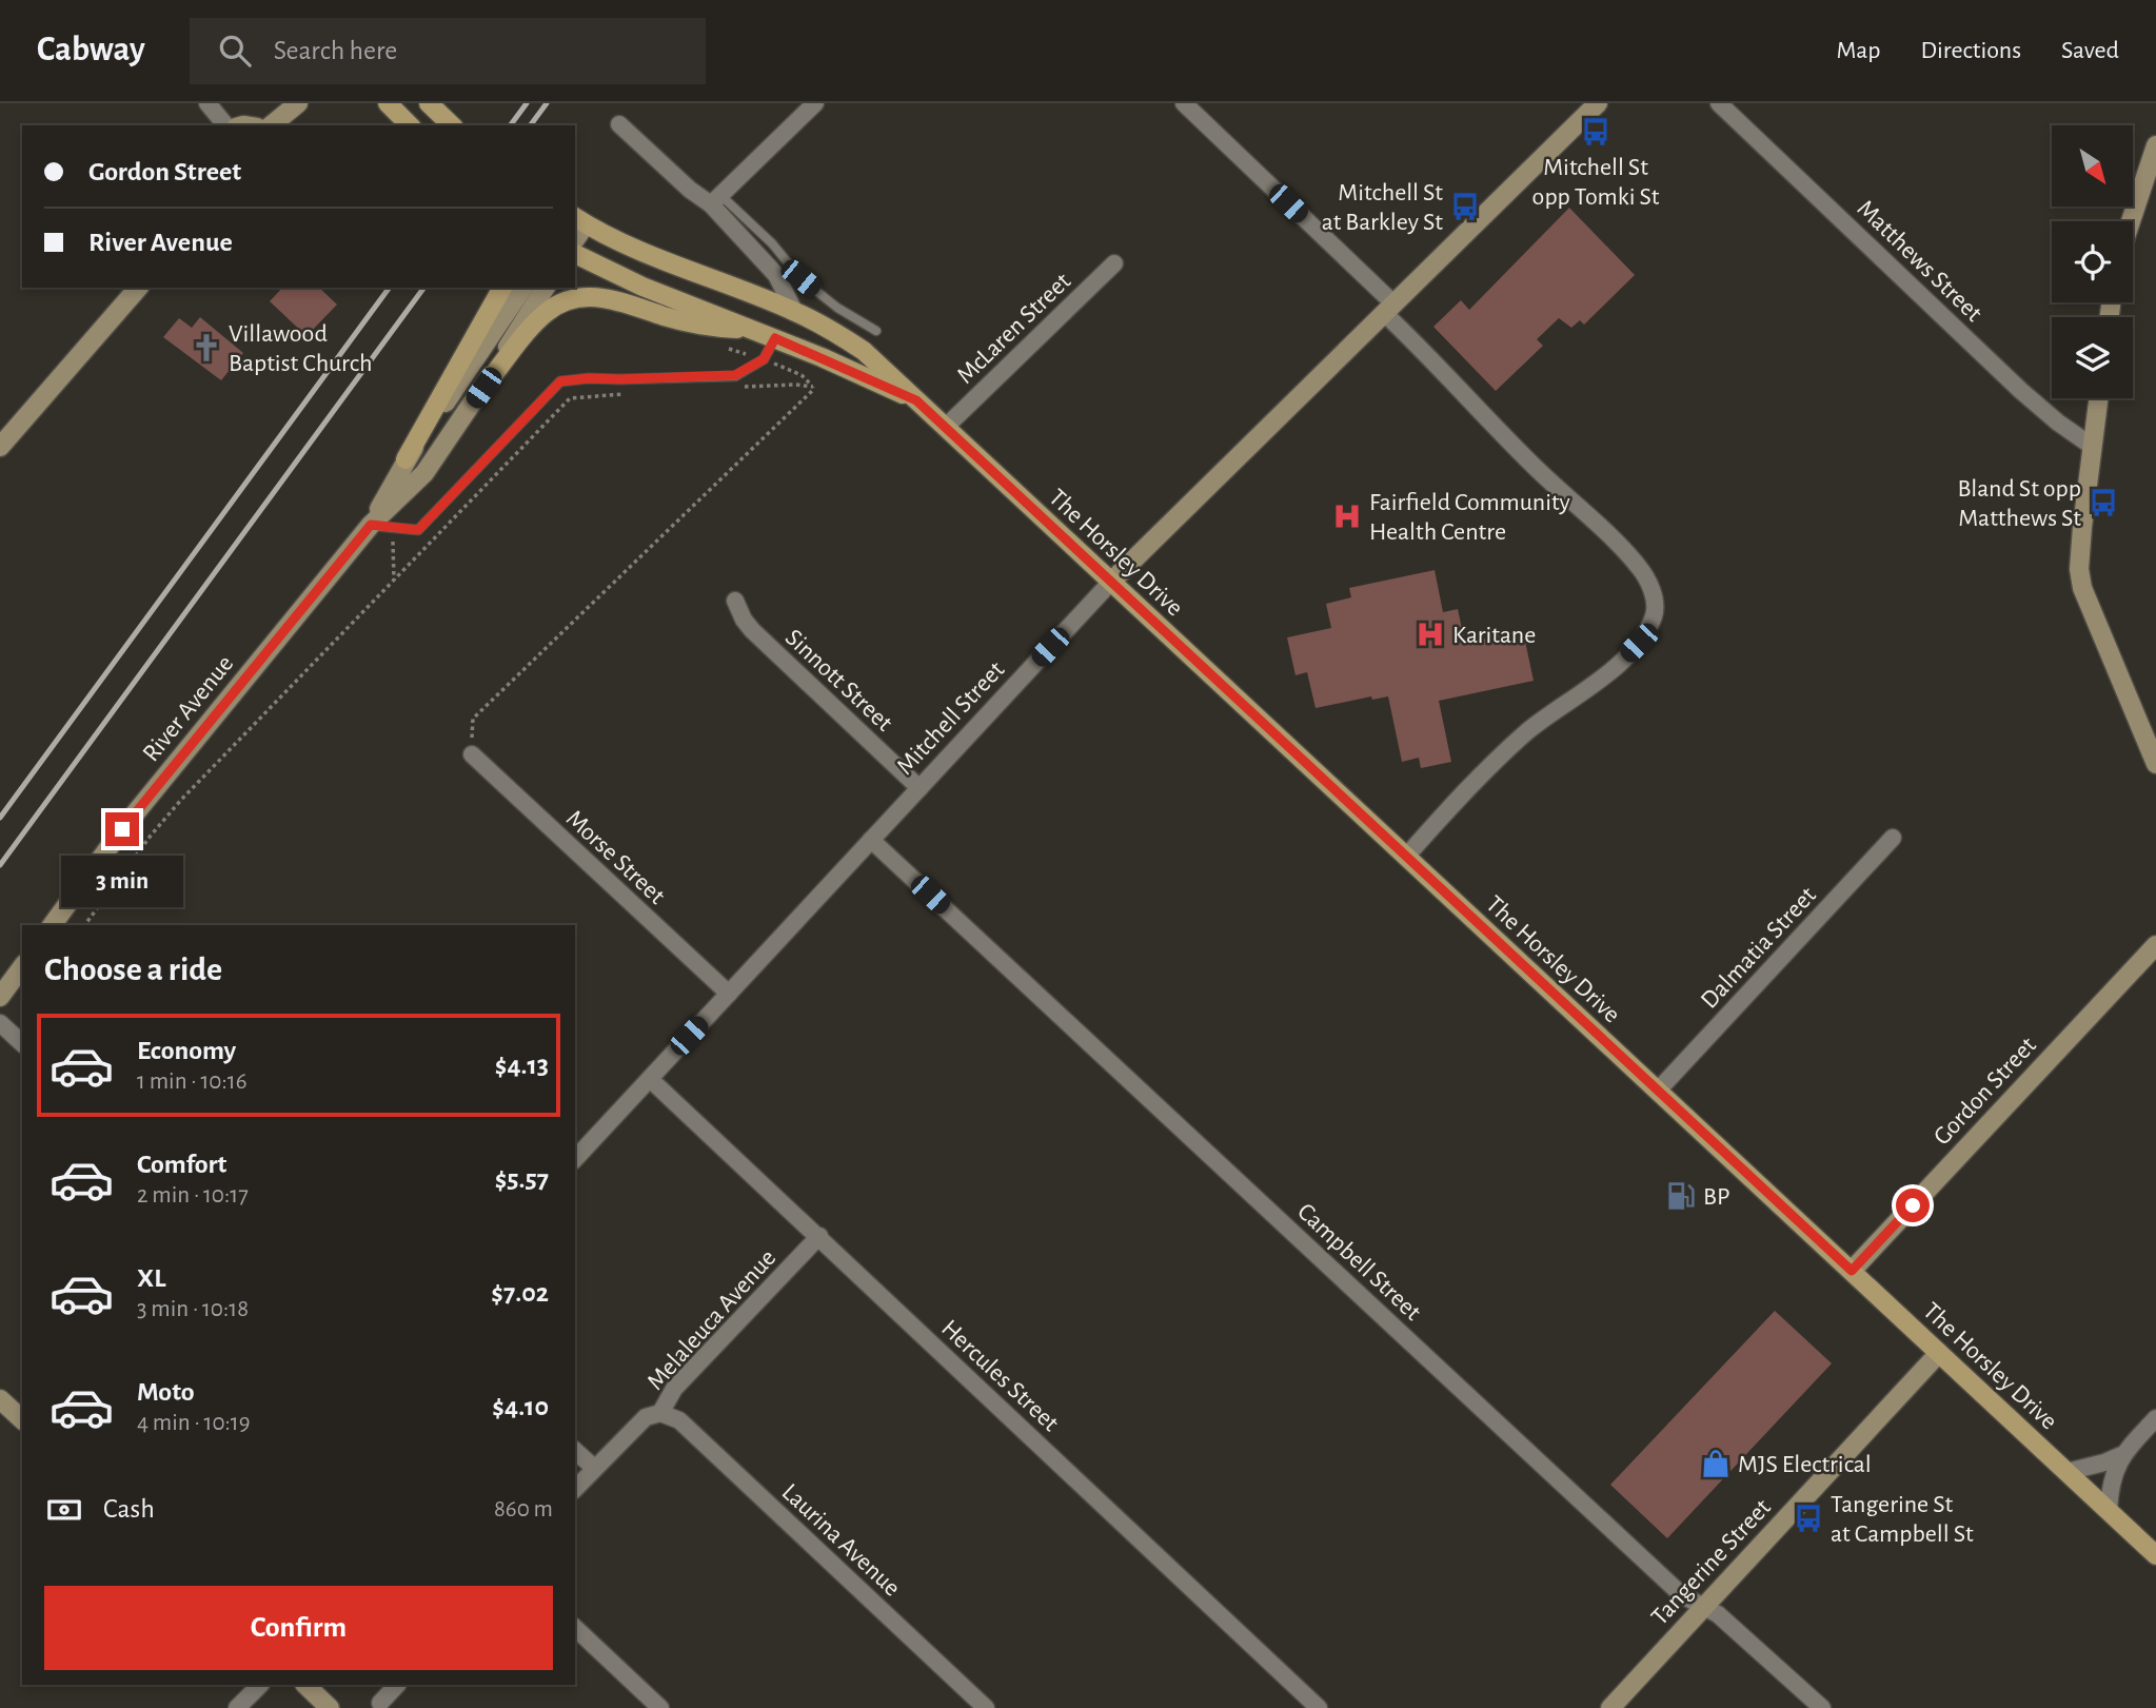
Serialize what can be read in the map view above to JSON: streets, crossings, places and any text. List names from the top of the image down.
{
  "streets": {
    "main road": ["The Horsley Drive"],
    "street": [
      "Matthews Street",
      "McLaren Street",
      "Sinnott Street",
      "River Avenue",
      "Mitchell Street",
      "Morse Street",
      "Dalmatia Street",
      "Gordon Street",
      "Campbell Street",
      "Melaleuca Avenue",
      "Hercules Street",
      "Laurina Avenue",
      "Tangerine Street"
    ]
  },
  "crossings": [
    ["McLaren Street", "The Horsley Drive"],
    ["The Horsley Drive", "Mitchell Street"],
    ["The Horsley Drive", "Dalmatia Street"],
    ["The Horsley Drive", "Gordon Street"],
    ["The Horsley Drive", "Tangerine Street"],
    ["Sinnott Street", "Mitchell Street"],
    ["Mitchell Street", "Morse Street"],
    ["Mitchell Street", "Campbell Street"],
    ["Mitchell Street", "Hercules Street"],
    ["Campbell Street", "Tangerine Street"],
    ["Melaleuca Avenue", "Hercules Street"],
    ["Melaleuca Avenue", "Laurina Avenue"]
  ],
  "places": {
    "bus stop": [
      "Mitchell St opp Tomki St",
      "Mitchell St at Barkley St",
      "Bland St opp Matthews St",
      "Tangerine St at Campbell St"
    ],
    "church": ["Villawood Baptist Church"],
    "hospital": ["Fairfield Community Health Centre", "Karitane"],
    "fuel station": ["BP"],
    "shop": ["MJS Electrical"]
  },
  "north": "bottom right",
  "page": {
    "header": "Cabway",
    "search": "Search here",
    "nav": ["Map", "Directions", "Saved"],
    "banner": ["Gordon Street", "River Avenue"],
    "bubble": "3 min",
    "heading": "Choose a ride",
    "list": [
      {
        "name": "Economy",
        "note": "1 min · 10:16",
        "value": "$4.13"
      },
      {
        "name": "Comfort",
        "note": "2 min · 10:17",
        "value": "$5.57"
      },
      {
        "name": "XL",
        "note": "3 min · 10:18",
        "value": "$7.02"
      },
      {
        "name": "Moto",
        "note": "4 min · 10:19",
        "value": "$4.10"
      }
    ],
    "pay": ["Cash", "860 m"],
    "buttons": "Confirm"
  }
}
